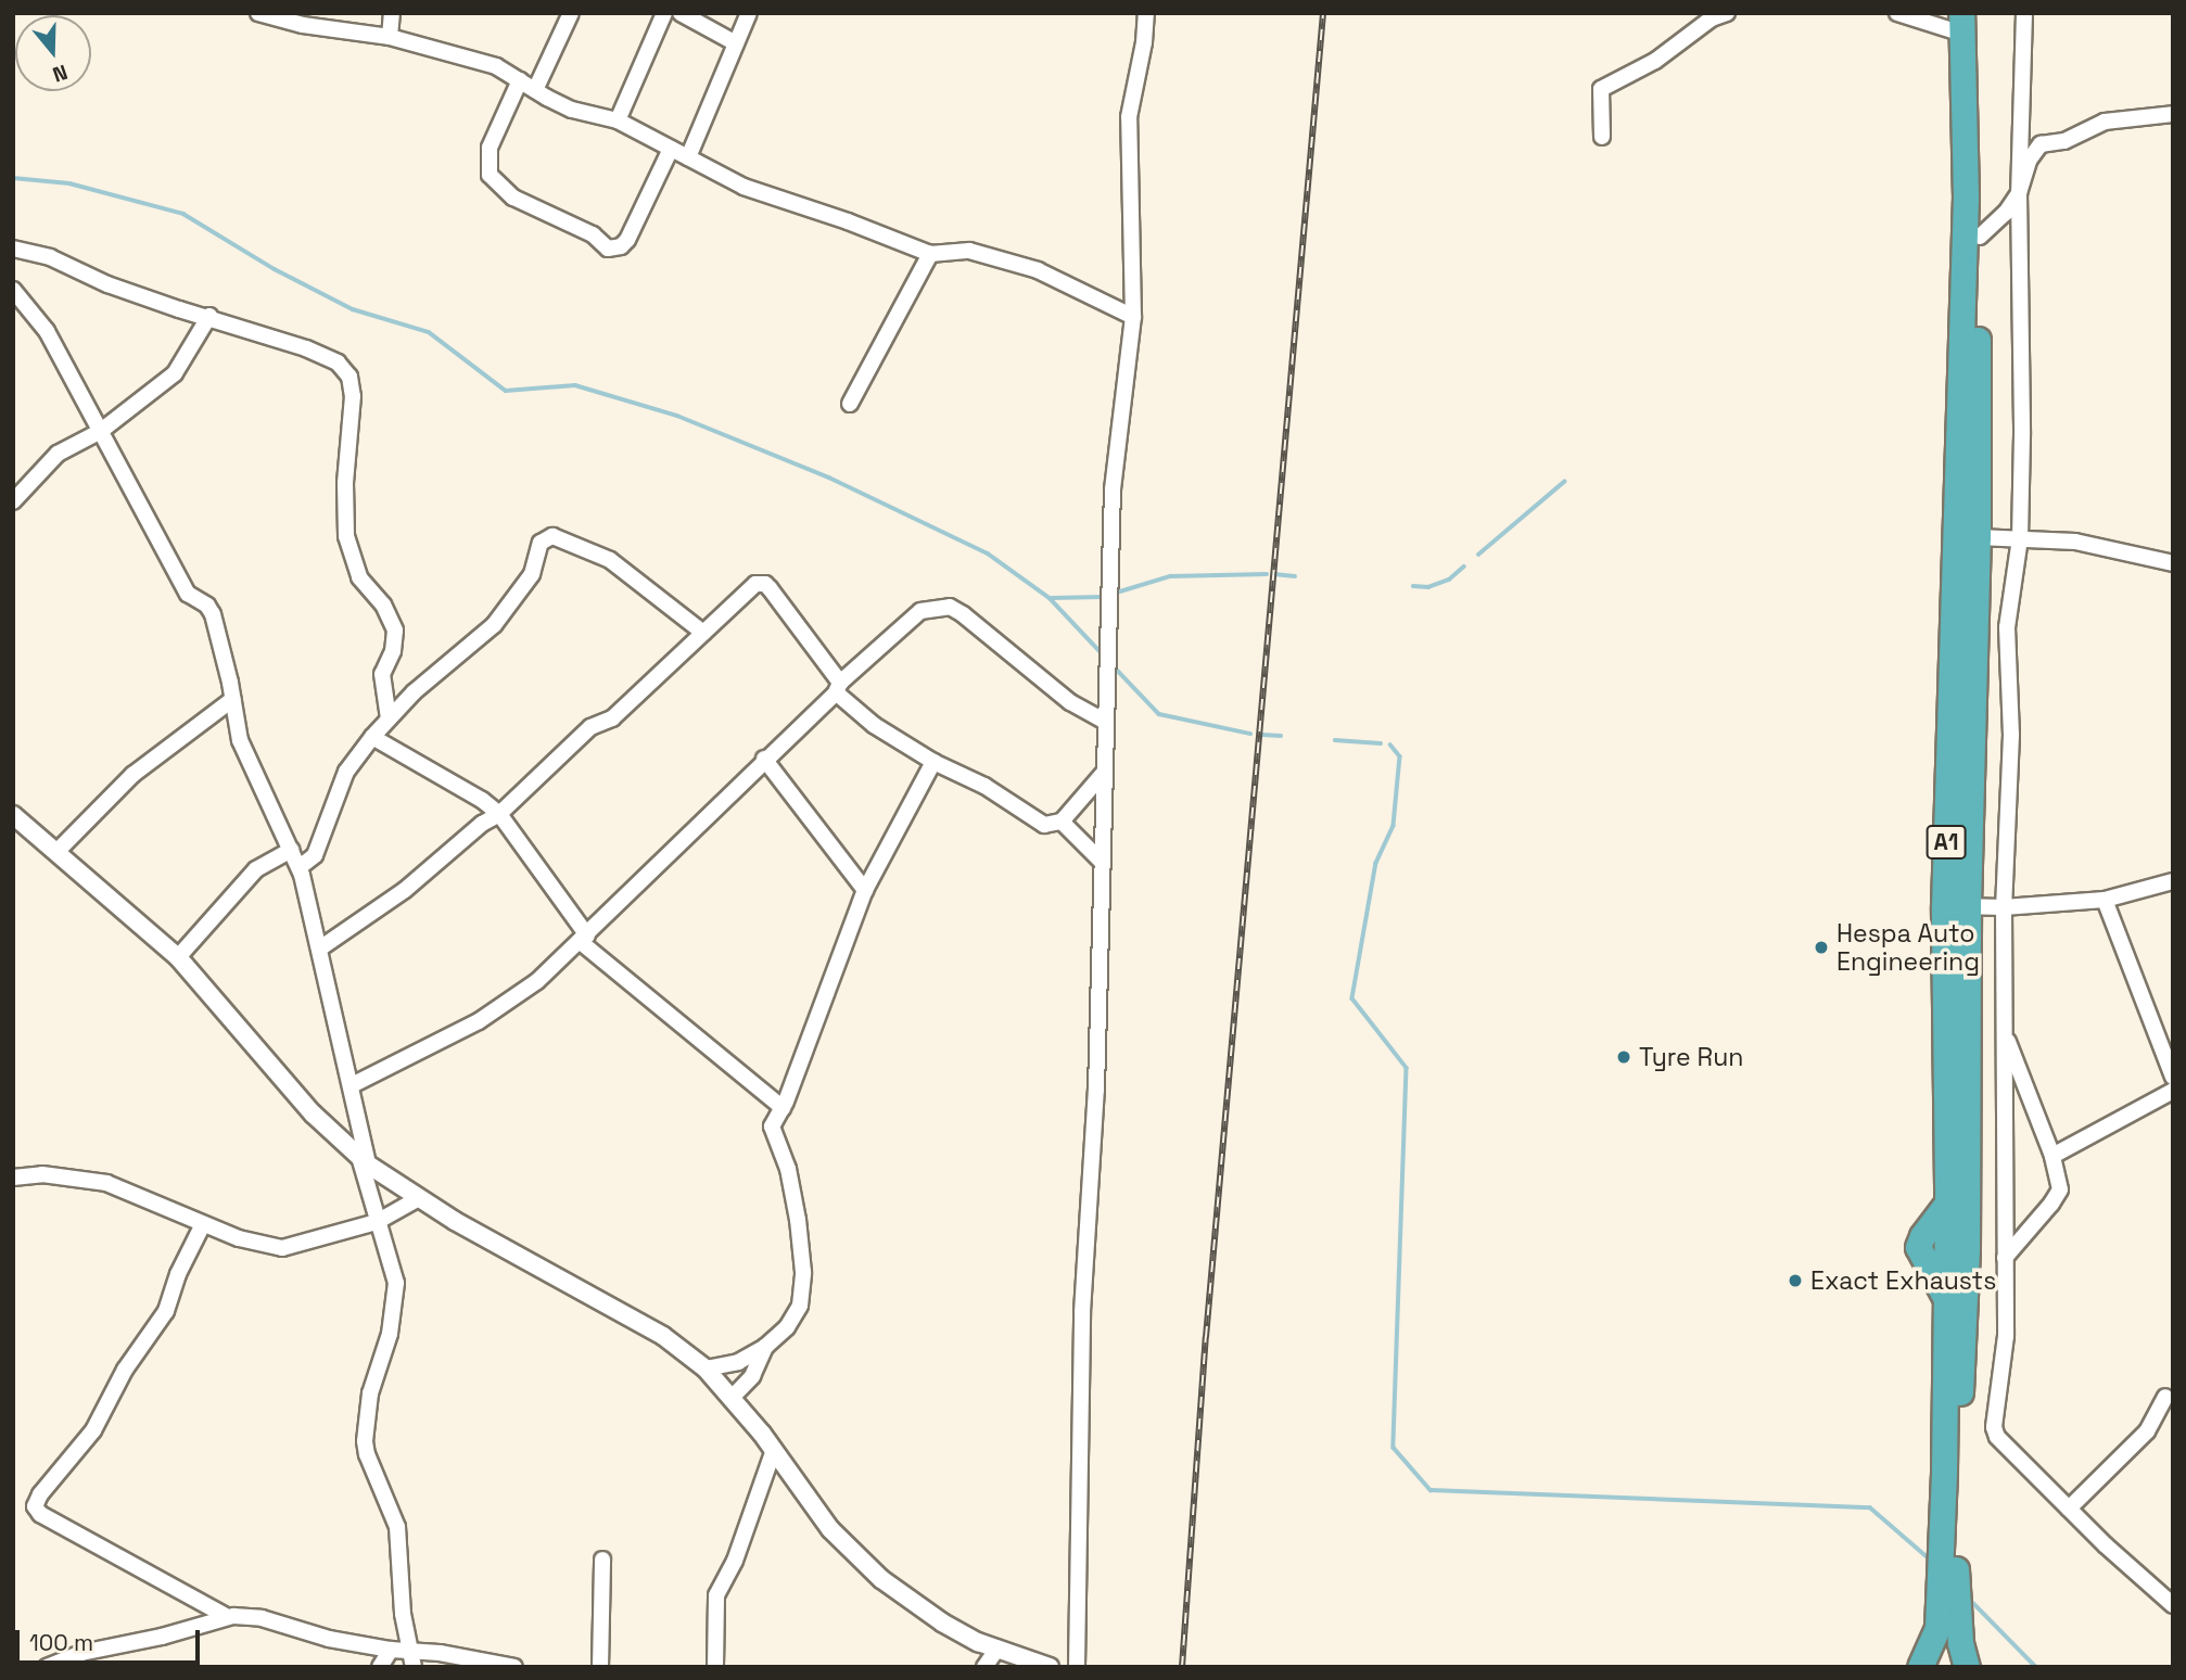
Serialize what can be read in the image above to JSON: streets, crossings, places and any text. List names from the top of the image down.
{
  "streets": {
    "highway": ["A1"]
  },
  "places": ["Hespa Auto Engineering", "Tyre Run", "Exact Exhausts"],
  "scale_bar": "100 m",
  "north": "bottom"
}
